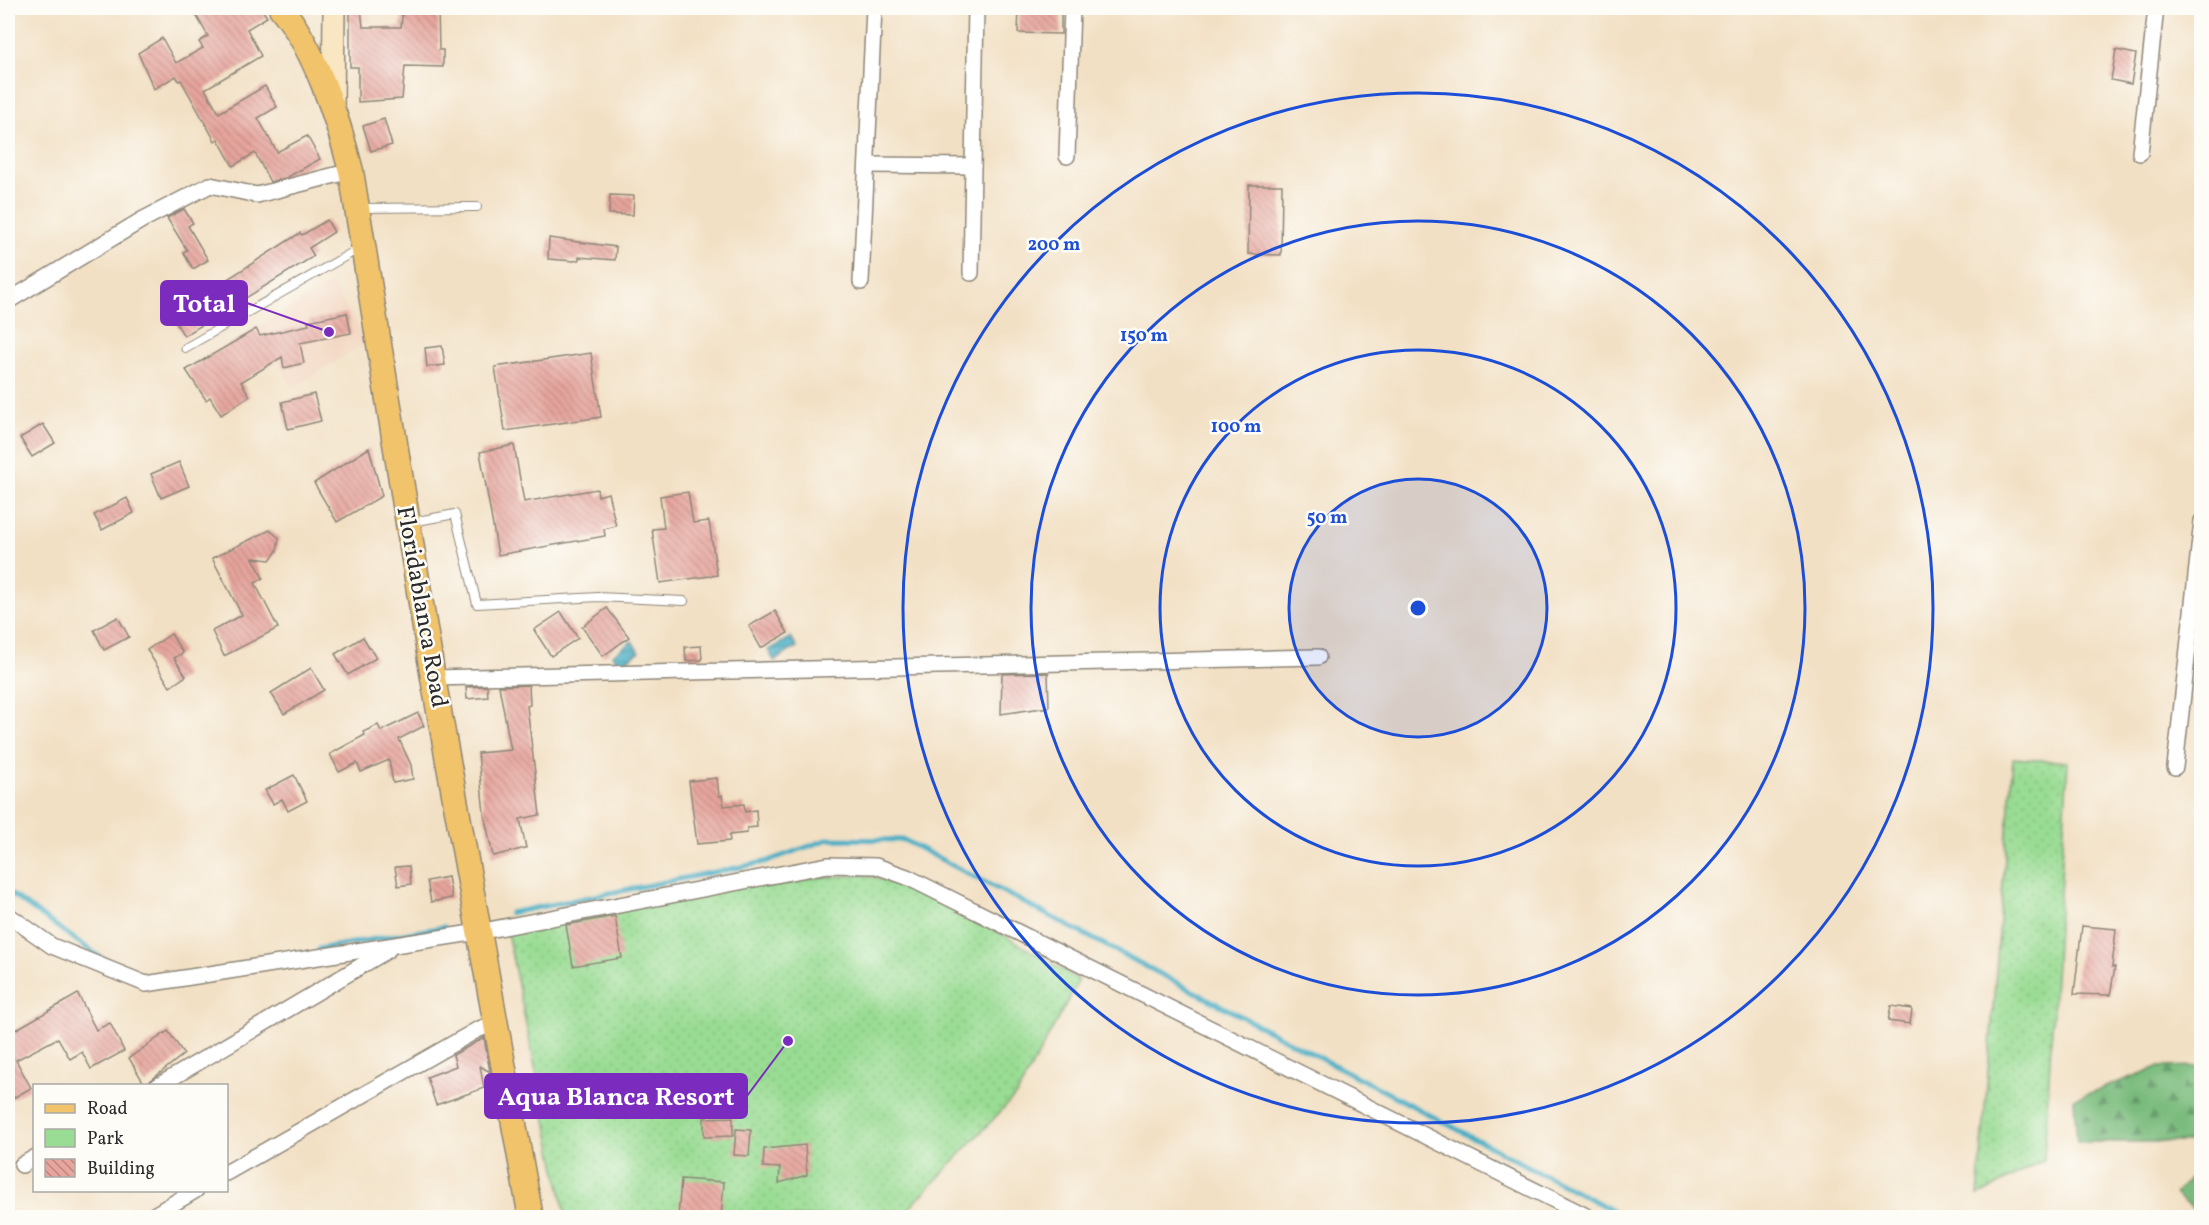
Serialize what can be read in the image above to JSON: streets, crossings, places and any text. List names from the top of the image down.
{
  "streets": {
    "main road": ["Floridablanca Road"]
  },
  "places": ["Total", "Aqua Blanca Resort"],
  "legend": ["Road", "Park", "Building"],
  "rings": [
    "200 m",
    "150 m",
    "100 m",
    "50 m"
  ]
}
